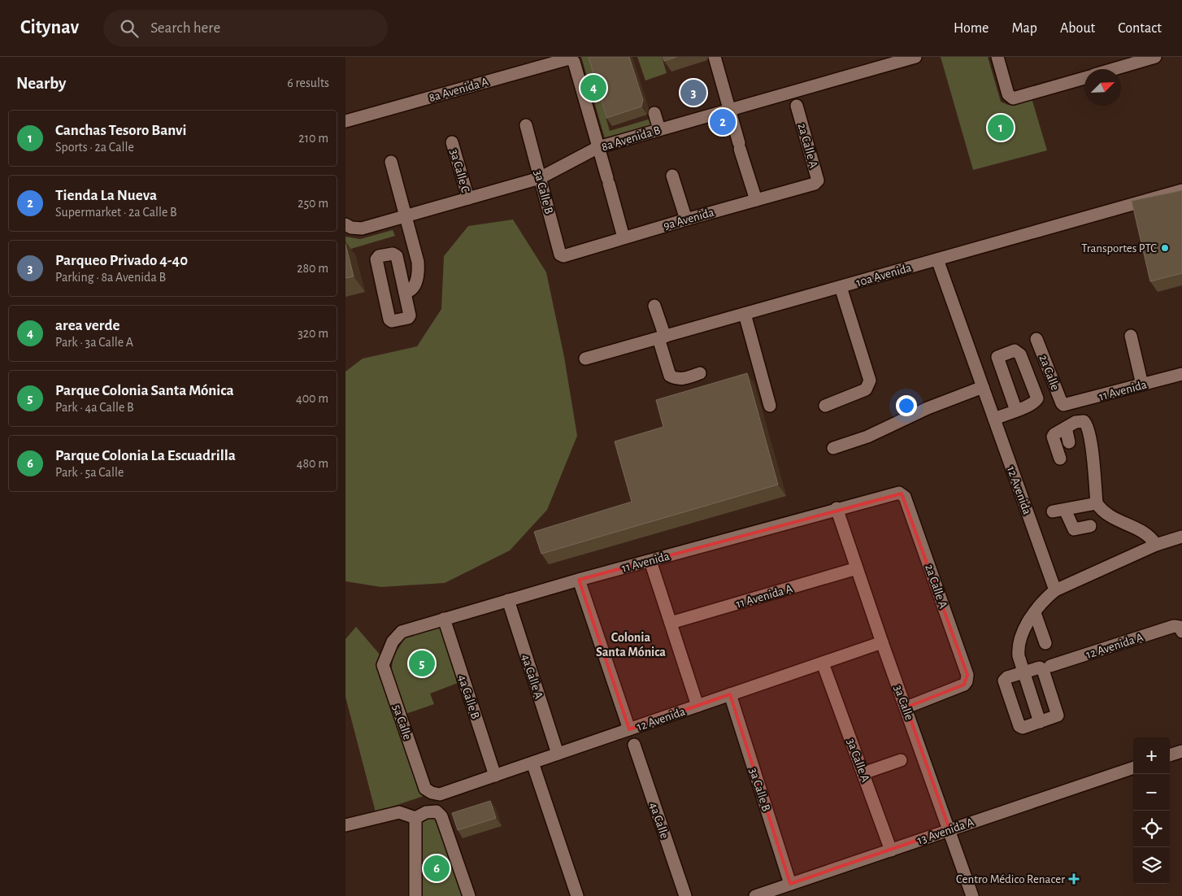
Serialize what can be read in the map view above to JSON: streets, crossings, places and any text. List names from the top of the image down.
{
  "streets": {
    "street": [
      "8a Avenida A",
      "8a Avenida B",
      "2a Calle A",
      "3a Calle C",
      "3a Calle B",
      "9a Avenida",
      "10a Avenida",
      "2a Calle",
      "11 Avenida",
      "12 Avenida",
      "11 Avenida A",
      "12 Avenida A",
      "4a Calle A",
      "4a Calle B",
      "3a Calle",
      "5a Calle",
      "3a Calle A",
      "4a Calle",
      "13 Avenida A"
    ]
  },
  "crossings": [
    ["8a Avenida A", "8a Avenida B"],
    ["8a Avenida B", "3a Calle C"],
    ["8a Avenida B", "3a Calle B"],
    ["2a Calle A", "9a Avenida"],
    ["2a Calle A", "11 Avenida"],
    ["2a Calle A", "3a Calle"],
    ["3a Calle B", "9a Avenida"],
    ["3a Calle B", "12 Avenida"],
    ["3a Calle B", "13 Avenida A"],
    ["10a Avenida", "12 Avenida"],
    ["2a Calle", "11 Avenida"],
    ["11 Avenida", "4a Calle A"],
    ["11 Avenida", "4a Calle B"],
    ["11 Avenida", "3a Calle"],
    ["11 Avenida", "5a Calle"],
    ["12 Avenida", "4a Calle A"],
    ["12 Avenida", "4a Calle B"],
    ["12 Avenida", "3a Calle"],
    ["12 Avenida", "5a Calle"],
    ["11 Avenida A", "3a Calle"],
    ["3a Calle", "13 Avenida A"],
    ["3a Calle A", "13 Avenida A"]
  ],
  "districts": ["Colonia Santa Mónica"],
  "places": {
    "other": ["Transportes PTC"],
    "health": ["Centro Médico Renacer"]
  },
  "north": "top right",
  "page": {
    "header": "Citynav",
    "search": "Search here",
    "nav": [
      "Home",
      "Map",
      "About",
      "Contact"
    ],
    "heading": ["Nearby", "6 results"],
    "pins": [
      "4",
      "3",
      "2",
      "1",
      "5",
      "6"
    ],
    "list": [
      {
        "mark": "1",
        "name": "Canchas Tesoro Banvi",
        "note": "Sports · 2a Calle",
        "value": "210 m"
      },
      {
        "mark": "2",
        "name": "Tienda La Nueva",
        "note": "Supermarket · 2a Calle B",
        "value": "250 m"
      },
      {
        "mark": "3",
        "name": "Parqueo Privado 4-40",
        "note": "Parking · 8a Avenida B",
        "value": "280 m"
      },
      {
        "mark": "4",
        "name": "area verde",
        "note": "Park · 3a Calle A",
        "value": "320 m"
      },
      {
        "mark": "5",
        "name": "Parque Colonia Santa Mónica",
        "note": "Park · 4a Calle B",
        "value": "400 m"
      },
      {
        "mark": "6",
        "name": "Parque Colonia La Escuadrilla",
        "note": "Park · 5a Calle",
        "value": "480 m"
      }
    ],
    "map_buttons": ["+", "−"]
  }
}
